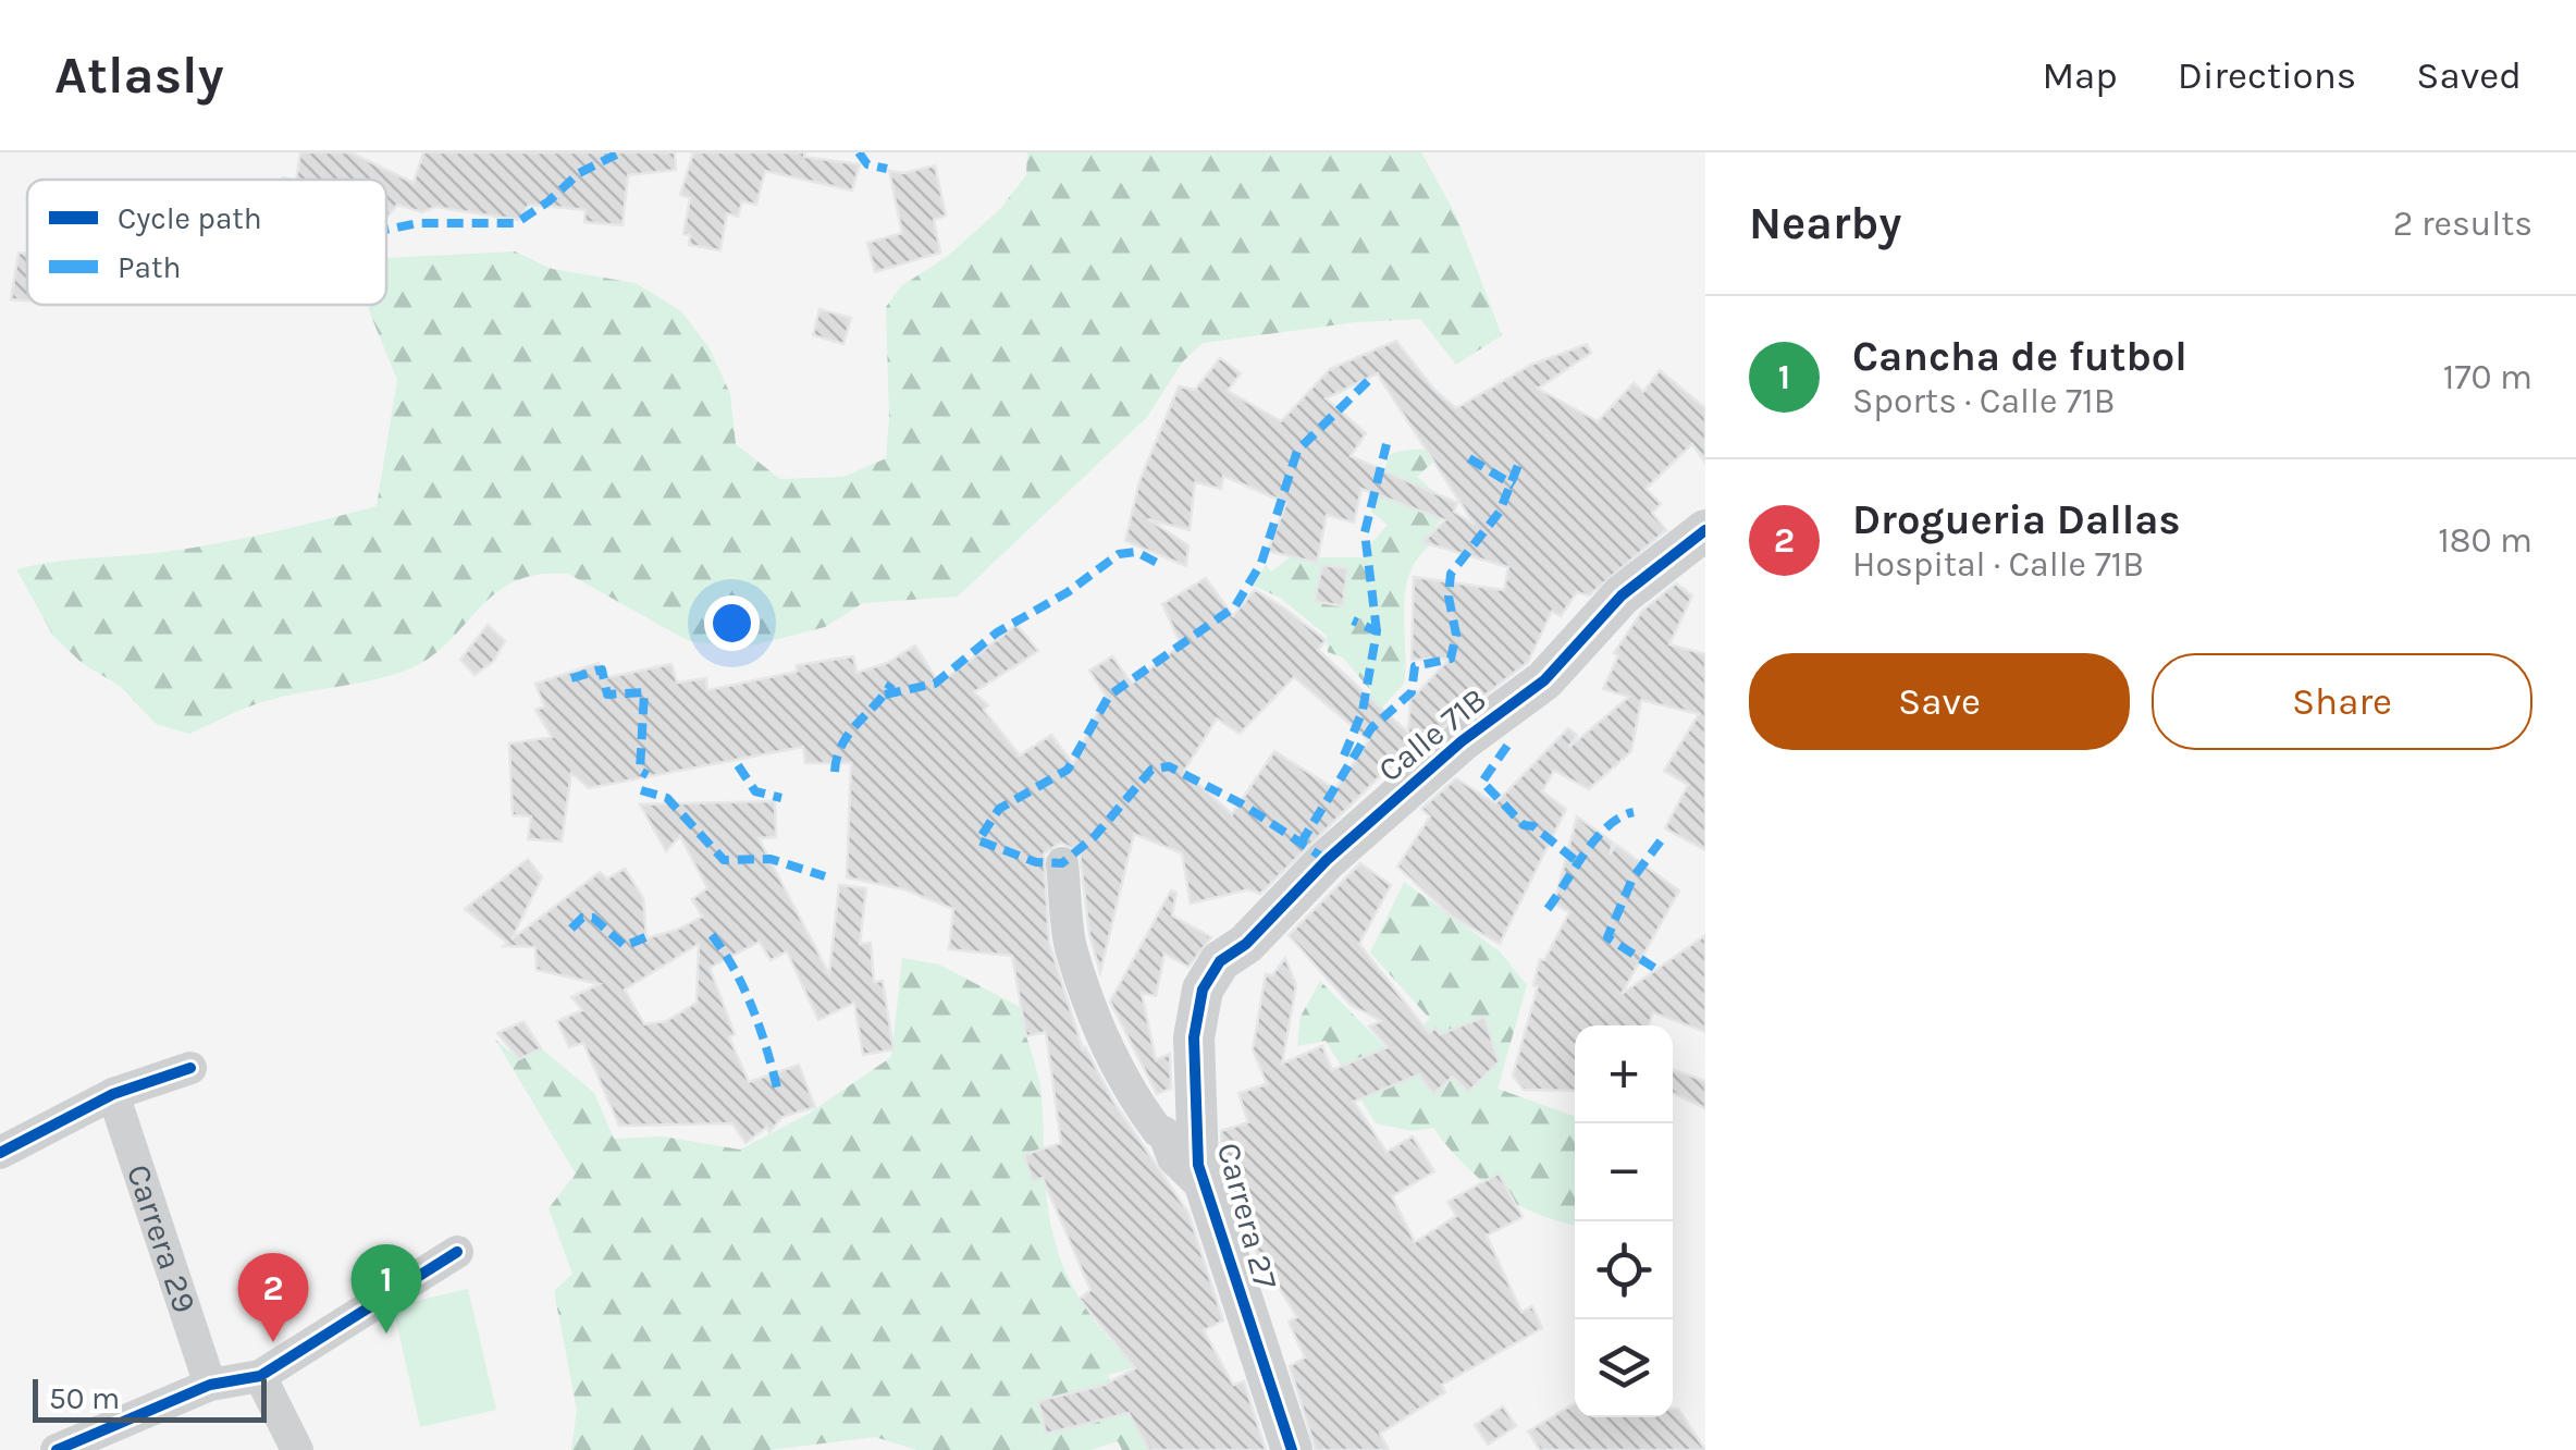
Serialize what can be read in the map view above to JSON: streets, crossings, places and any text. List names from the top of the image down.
{
  "streets": {
    "street": ["Calle 71B", "Carrera 27", "Carrera 29"]
  },
  "crossings": [
    ["Calle 71B", "Carrera 27"]
  ],
  "legend": ["Cycle path", "Path"],
  "scale_bar": "50 m",
  "page": {
    "header": "Atlasly",
    "nav": ["Map", "Directions", "Saved"],
    "heading": ["Nearby", "2 results"],
    "list": [
      {
        "mark": "1",
        "name": "Cancha de futbol",
        "note": "Sports · Calle 71B",
        "value": "170 m"
      },
      {
        "mark": "2",
        "name": "Drogueria Dallas",
        "note": "Hospital · Calle 71B",
        "value": "180 m"
      }
    ],
    "buttons": ["Save", "Share"],
    "map_buttons": ["+", "−"],
    "pins": ["1", "2"],
    "scale": "50 m"
  }
}
